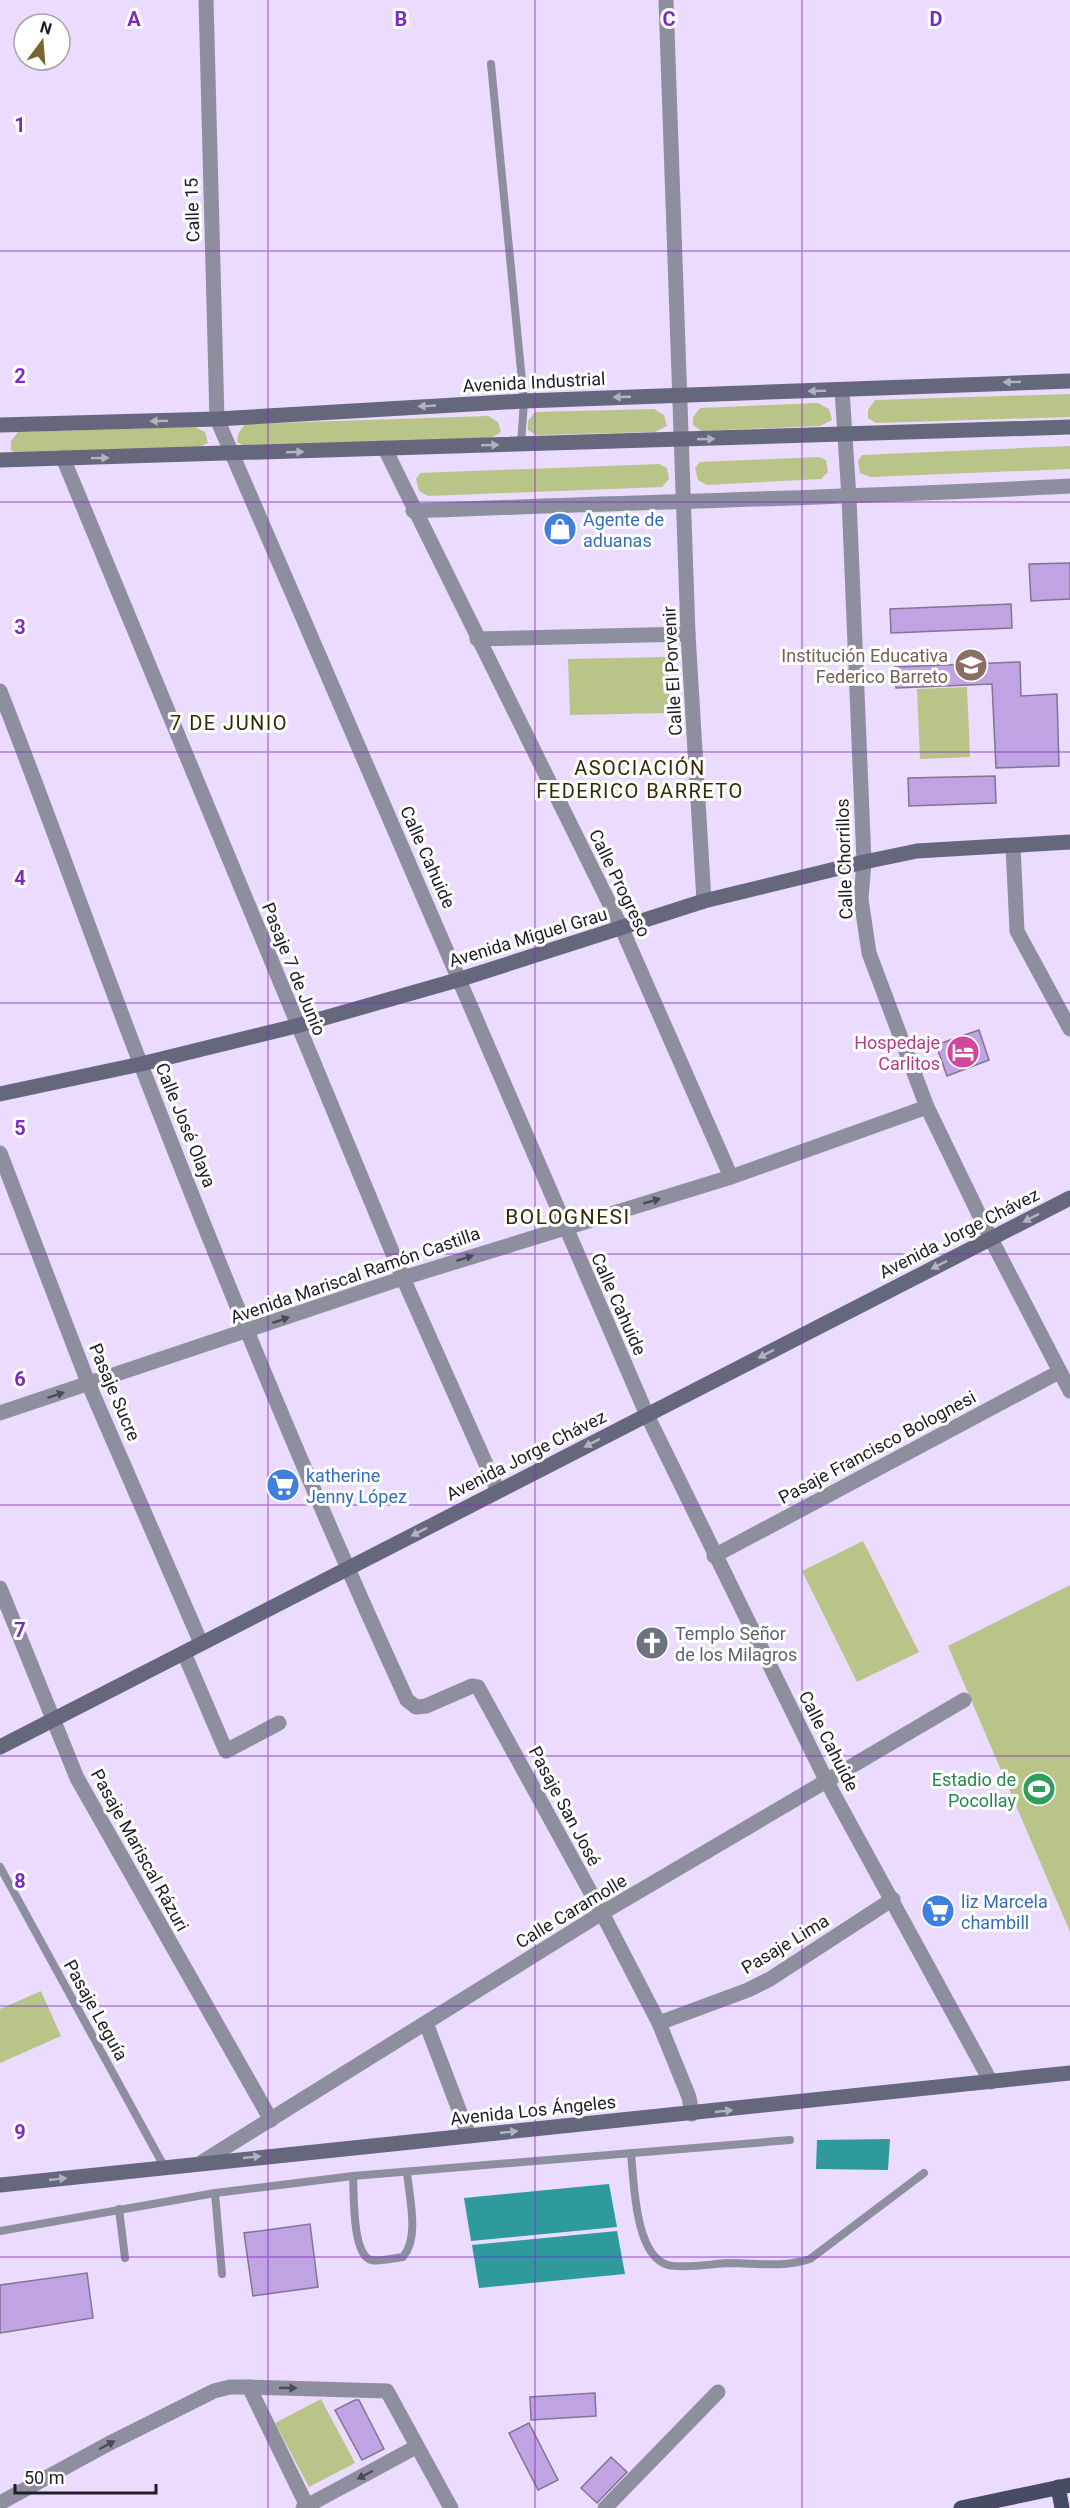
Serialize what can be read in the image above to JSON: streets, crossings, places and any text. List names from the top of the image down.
{
  "streets": {
    "street": [
      "Calle 15",
      "Avenida Industrial",
      "Calle El Porvenir",
      "Calle Cahuide",
      "Calle Chorrillos",
      "Calle Progreso",
      "Avenida Miguel Grau",
      "Pasaje 7 de Junio",
      "Calle José Olaya",
      "Avenida Jorge Chávez",
      "Avenida Mariscal Ramón Castilla",
      "Pasaje Sucre",
      "Pasaje Francisco Bolognesi",
      "Pasaje San José",
      "Pasaje Mariscal Rázuri",
      "Calle Caramolle",
      "Pasaje Lima",
      "Avenida Los Ángeles"
    ],
    "lane": ["Pasaje Leguía"]
  },
  "crossings": [
    ["Calle 15", "Avenida Industrial"],
    ["Calle 15", "Calle Cahuide"],
    ["Avenida Industrial", "Calle El Porvenir"],
    ["Avenida Industrial", "Calle Cahuide"],
    ["Avenida Industrial", "Calle Chorrillos"],
    ["Calle El Porvenir", "Avenida Miguel Grau"],
    ["Calle Cahuide", "Avenida Miguel Grau"],
    ["Calle Cahuide", "Avenida Jorge Chávez"],
    ["Calle Cahuide", "Avenida Mariscal Ramón Castilla"],
    ["Calle Cahuide", "Pasaje Francisco Bolognesi"],
    ["Calle Cahuide", "Calle Caramolle"],
    ["Calle Cahuide", "Pasaje Lima"],
    ["Calle Cahuide", "Avenida Los Ángeles"],
    ["Calle Chorrillos", "Avenida Miguel Grau"],
    ["Calle Chorrillos", "Avenida Jorge Chávez"],
    ["Calle Chorrillos", "Avenida Mariscal Ramón Castilla"],
    ["Calle Chorrillos", "Pasaje Francisco Bolognesi"],
    ["Calle Progreso", "Avenida Miguel Grau"],
    ["Calle Progreso", "Avenida Mariscal Ramón Castilla"],
    ["Avenida Miguel Grau", "Pasaje 7 de Junio"],
    ["Avenida Miguel Grau", "Calle José Olaya"],
    ["Pasaje 7 de Junio", "Avenida Jorge Chávez"],
    ["Pasaje 7 de Junio", "Avenida Mariscal Ramón Castilla"],
    ["Calle José Olaya", "Avenida Jorge Chávez"],
    ["Calle José Olaya", "Avenida Mariscal Ramón Castilla"],
    ["Calle José Olaya", "Pasaje San José"],
    ["Avenida Jorge Chávez", "Pasaje Sucre"],
    ["Avenida Jorge Chávez", "Pasaje Mariscal Rázuri"],
    ["Avenida Mariscal Ramón Castilla", "Pasaje Sucre"],
    ["Pasaje San José", "Calle Caramolle"],
    ["Pasaje San José", "Pasaje Lima"],
    ["Pasaje San José", "Avenida Los Ángeles"],
    ["Pasaje Mariscal Rázuri", "Calle Caramolle"],
    ["Calle Caramolle", "Avenida Los Ángeles"],
    ["Pasaje Leguía", "Avenida Los Ángeles"]
  ],
  "one_way": ["Avenida Jorge Chávez", "Avenida Mariscal Ramón Castilla", "Avenida Los Ángeles"],
  "districts": ["7 DE JUNIO", "ASOCIACIÓN FEDERICO BARRETO", "BOLOGNESI"],
  "places": {
    "shop": ["Agente de aduanas"],
    "school or university": ["Institución Educativa Federico Barreto"],
    "hotel": ["Hospedaje Carlitos"],
    "supermarket": ["katherine Jenny López", "liz Marcela chambill"],
    "church": ["Templo Señor de los Milagros"],
    "sports": ["Estadio de Pocollay"]
  },
  "scale_bar": "50 m",
  "north": "top",
  "grid": {
    "columns": [
      "A",
      "B",
      "C",
      "D"
    ],
    "rows": [
      "1",
      "2",
      "3",
      "4",
      "5",
      "6",
      "7",
      "8",
      "9"
    ]
  }
}
